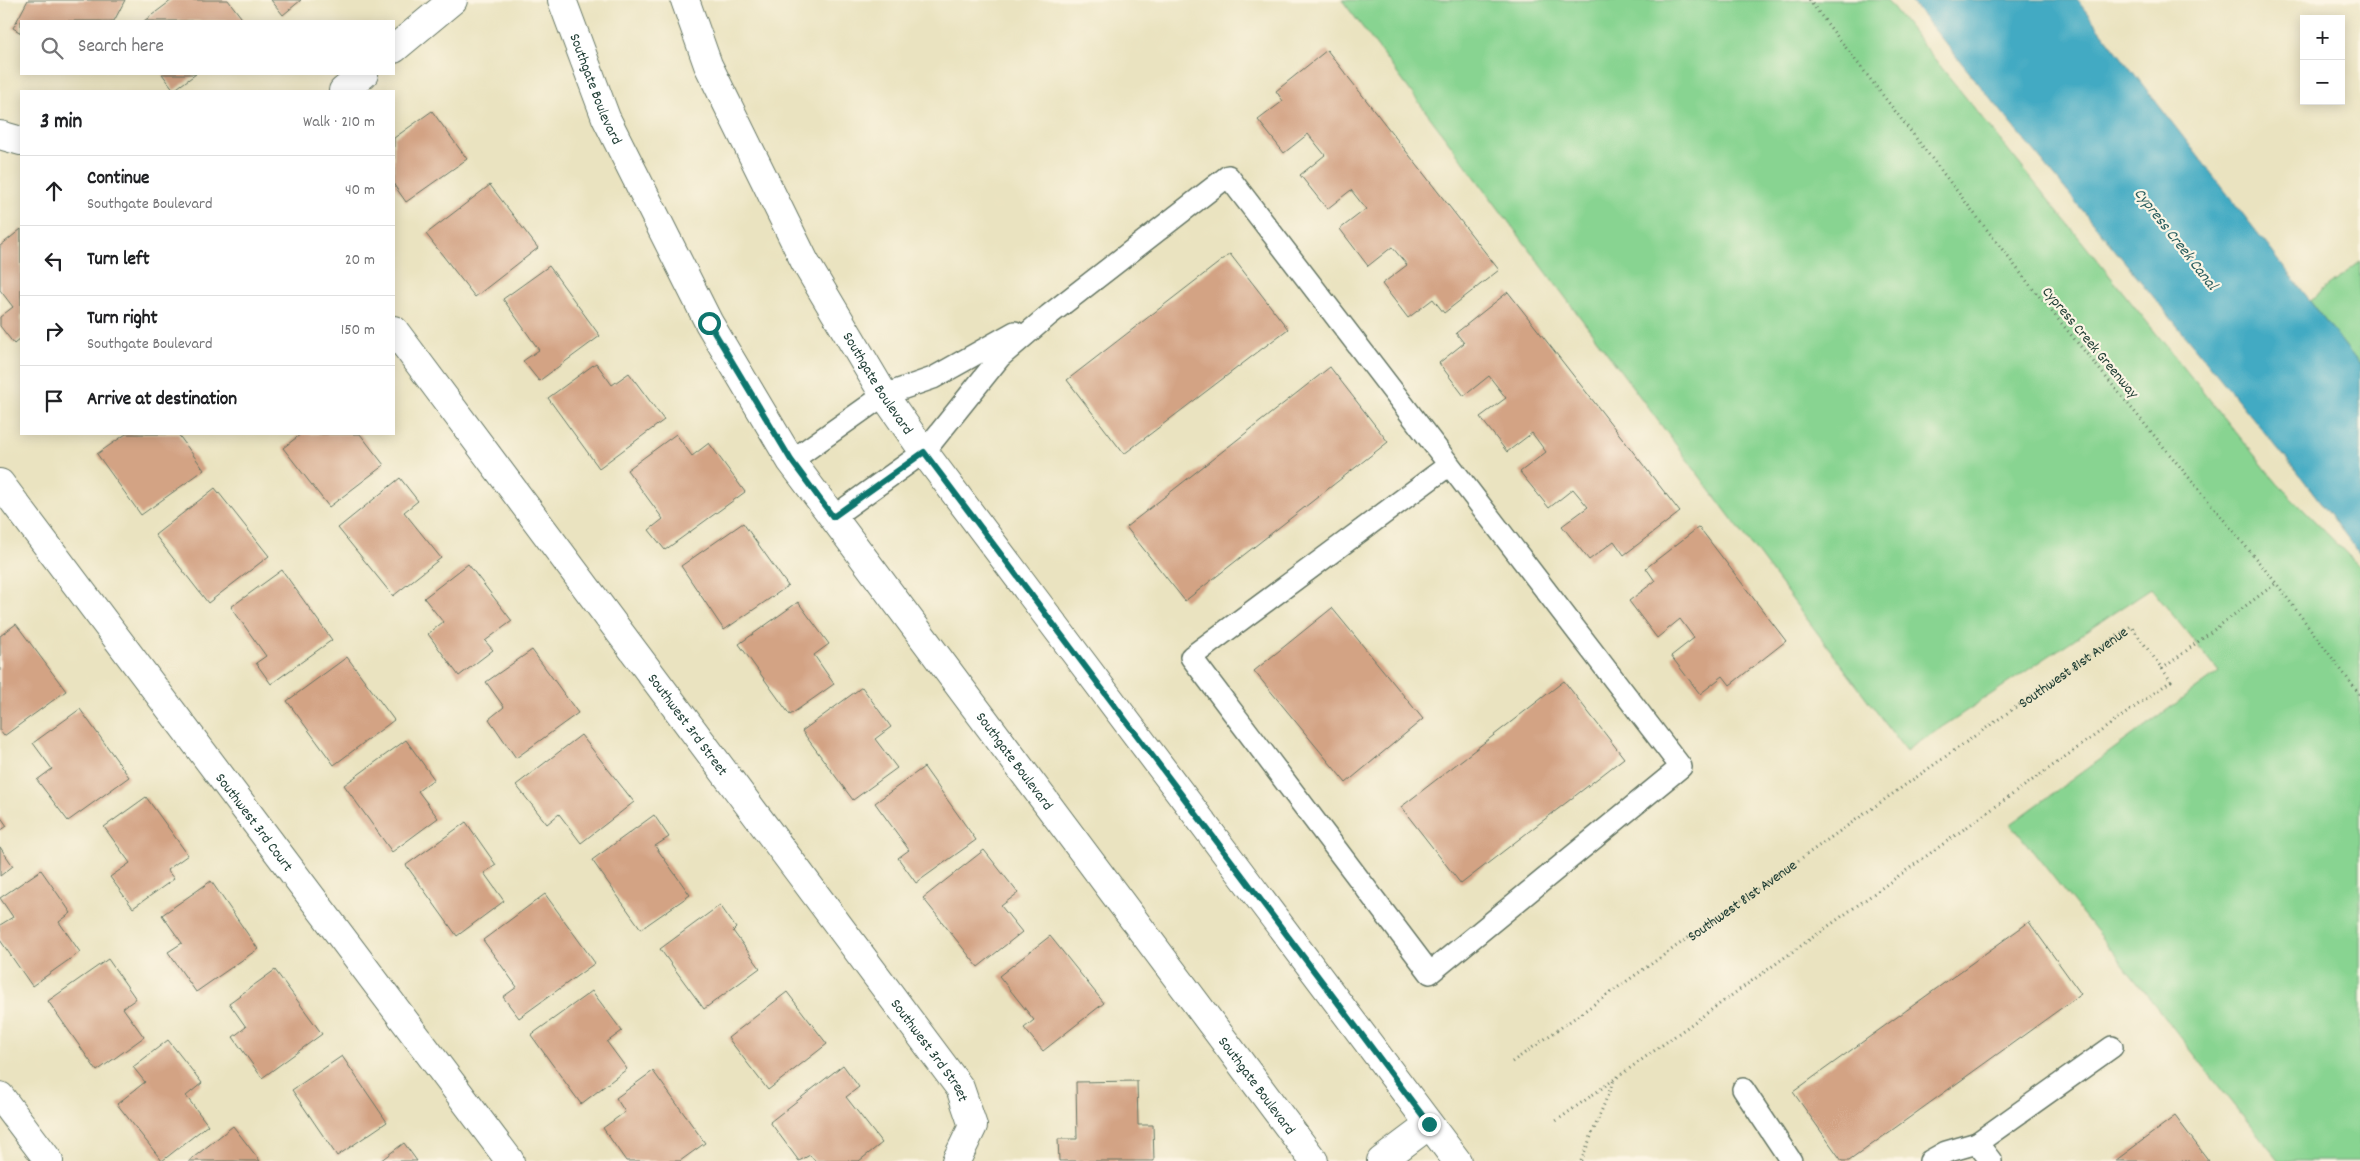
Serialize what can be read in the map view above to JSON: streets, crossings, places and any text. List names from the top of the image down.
{
  "streets": {
    "main road": ["Southgate Boulevard", "Southwest 3rd Street", "Southwest 3rd Court"],
    "path": ["Cypress Creek Greenway", "Southwest 81st Avenue"]
  },
  "water": ["Cypress Creek Canal"],
  "page": {
    "map_buttons": ["+", "−"],
    "search": "Search here",
    "heading": ["3 min", "Walk · 210 m"],
    "list": [
      ["Continue", "Southgate Boulevard", "40 m"],
      ["Turn left", "20 m"],
      ["Turn right", "Southgate Boulevard", "150 m"],
      "Arrive at destination"
    ]
  }
}
